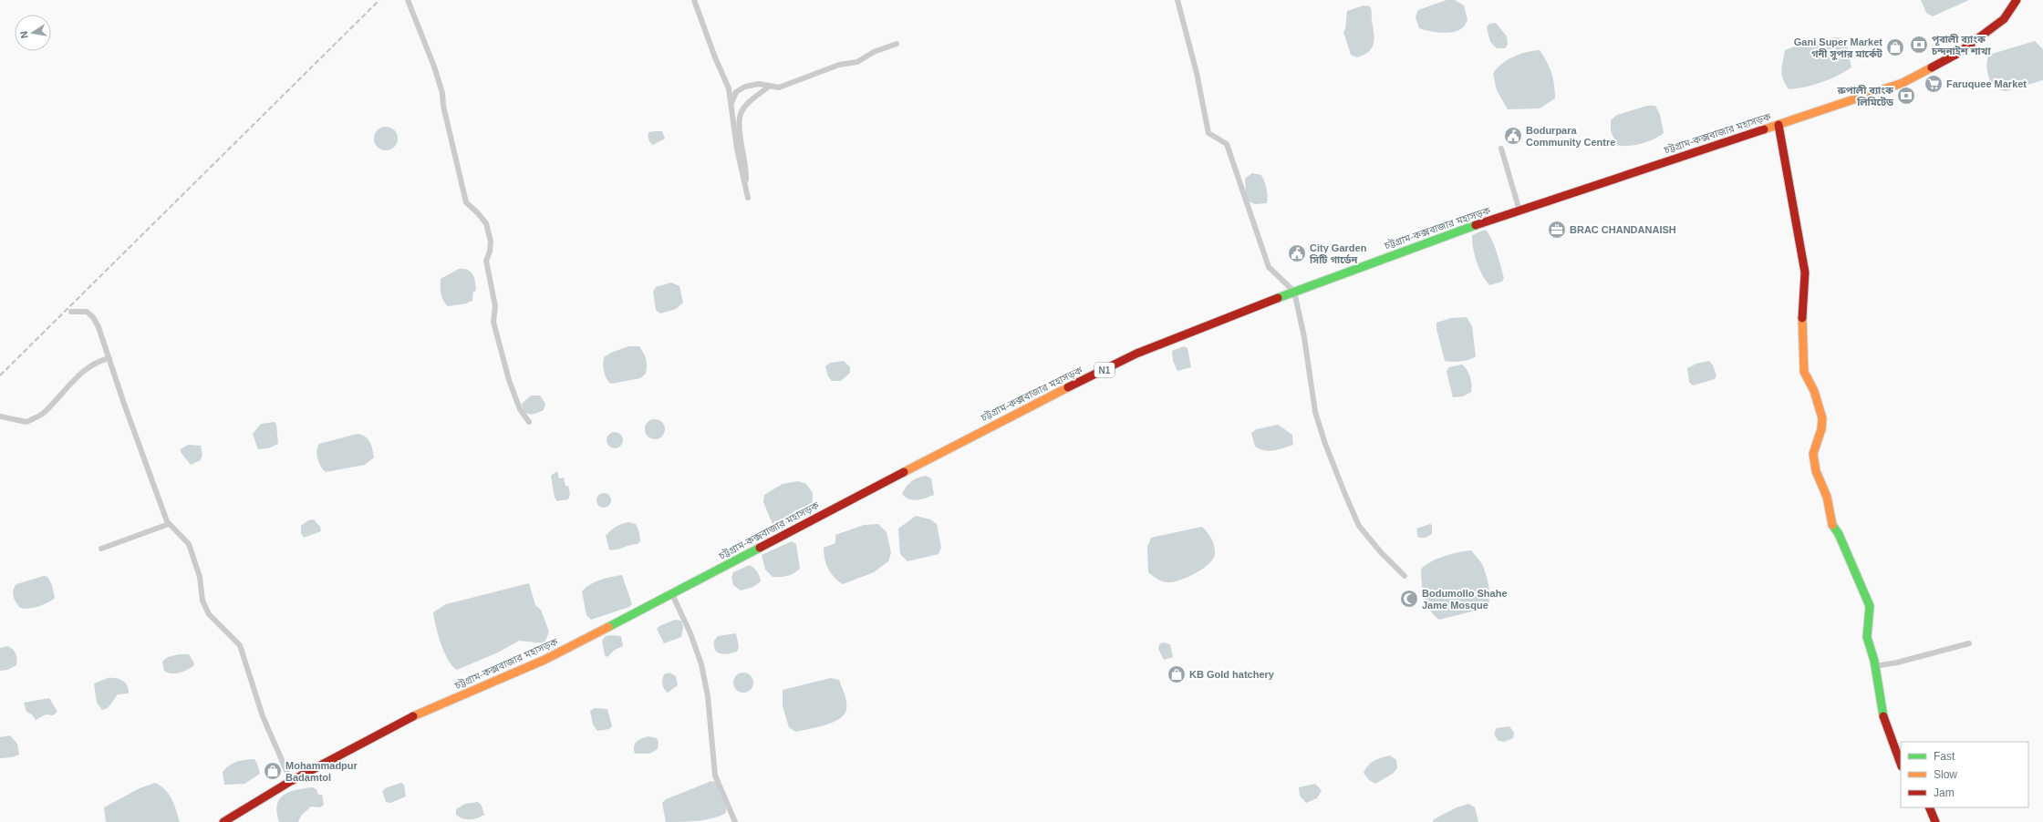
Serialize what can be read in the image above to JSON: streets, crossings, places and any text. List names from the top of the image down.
{
  "streets": {
    "main road": ["চট্টগ্রাম-কক্সবাজার মহাসড়ক", "N1"]
  },
  "places": {
    "bank": ["পূবালী ব্যাংক চন্দনাইশ শাখা", "রুপালী ব্যাংক লিমিটেড"],
    "shop": ["Gani Super Market গনী সুপার মার্কেট", "KB Gold hatchery", "Mohammadpur Badamtol"],
    "supermarket": ["Faruquee Market"],
    "public building": ["Bodurpara Community Centre", "City Garden সিটি গার্ডেন"],
    "office": ["BRAC CHANDANAISH"],
    "mosque": ["Bodumollo Shahe Jame Mosque"]
  },
  "legend": ["Fast", "Slow", "Jam"],
  "north": "left"
}
